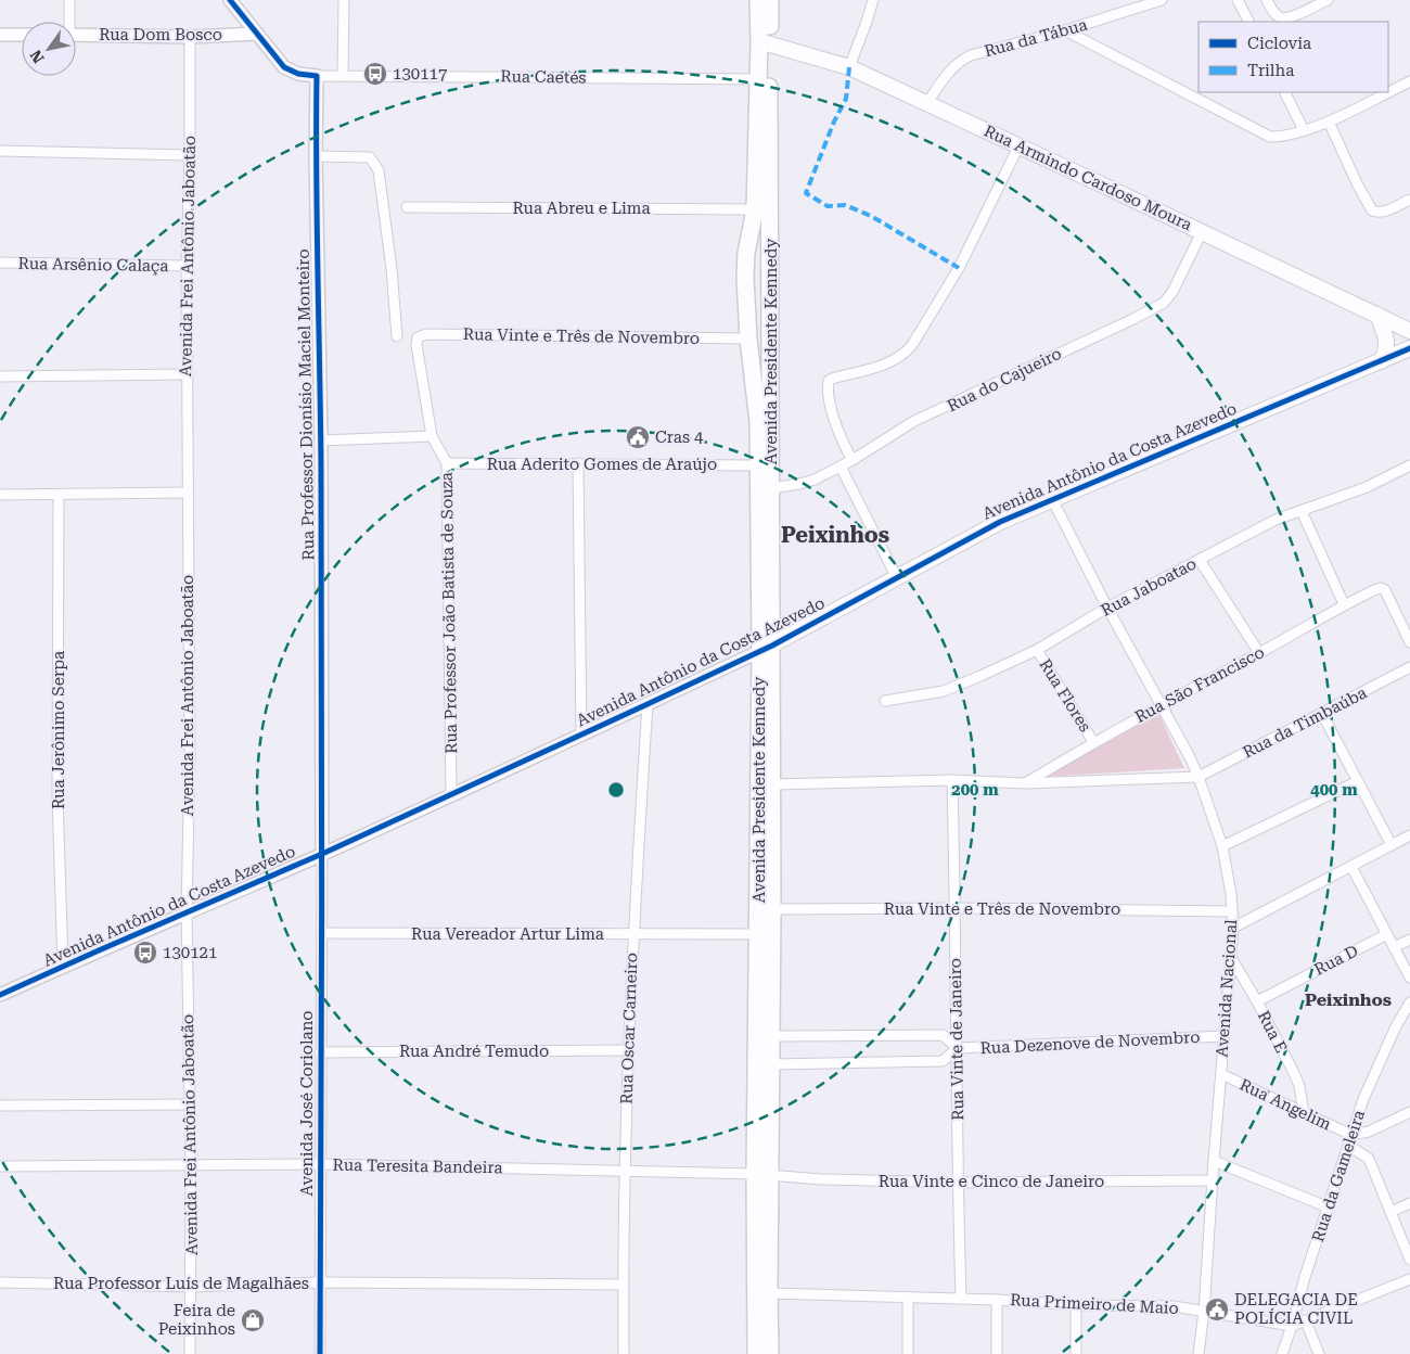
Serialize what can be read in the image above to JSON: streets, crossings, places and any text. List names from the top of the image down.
{
  "streets": {
    "main road": ["Rua Armindo Cardoso Moura", "Avenida Presidente Kennedy", "Avenida Antônio da Costa Azevedo"],
    "street": [
      "Rua Dom Bosco",
      "Rua da Tábua",
      "Rua Caetés",
      "Rua Abreu e Lima",
      "Avenida Frei Antônio Jaboatão",
      "Rua Arsênio Calaça",
      "Rua Vinte e Três de Novembro",
      "Rua do Cajueiro",
      "Rua Professor Dionísio Maciel Monteiro",
      "Rua Aderito Gomes de Araújo",
      "Rua Jaboatao",
      "Rua Professor João Batista de Souza",
      "Rua São Francisco",
      "Rua Flores",
      "Rua da Timbaúba",
      "Rua Jerônimo Serpa",
      "Rua Vereador Artur Lima",
      "Rua D",
      "Avenida Nacional",
      "Rua Oscar Carneiro",
      "Rua E",
      "Rua Vinte de Janeiro",
      "Rua Dezenove de Novembro",
      "Rua André Temudo",
      "Avenida José Coriolano",
      "Rua Angelim",
      "Rua Teresita Bandeira",
      "Rua da Gameleira",
      "Rua Vinte e Cinco de Janeiro",
      "Rua Professor Luís de Magalhães",
      "Rua Primeiro de Maio"
    ]
  },
  "crossings": [
    ["Rua Dom Bosco", "Avenida Frei Antônio Jaboatão"],
    ["Rua da Tábua", "Rua Armindo Cardoso Moura"],
    ["Rua Caetés", "Avenida Presidente Kennedy"],
    ["Rua Caetés", "Rua Professor Dionísio Maciel Monteiro"],
    ["Rua Armindo Cardoso Moura", "Avenida Presidente Kennedy"],
    ["Rua Armindo Cardoso Moura", "Rua do Cajueiro"],
    ["Rua Abreu e Lima", "Avenida Presidente Kennedy"],
    ["Avenida Frei Antônio Jaboatão", "Rua Arsênio Calaça"],
    ["Avenida Frei Antônio Jaboatão", "Avenida Antônio da Costa Azevedo"],
    ["Avenida Frei Antônio Jaboatão", "Rua Teresita Bandeira"],
    ["Avenida Frei Antônio Jaboatão", "Rua Professor Luís de Magalhães"],
    ["Rua Vinte e Três de Novembro", "Avenida Presidente Kennedy"],
    ["Rua Vinte e Três de Novembro", "Rua Professor João Batista de Souza"],
    ["Rua Vinte e Três de Novembro", "Avenida Nacional"],
    ["Rua Vinte e Três de Novembro", "Rua Vinte de Janeiro"],
    ["Avenida Presidente Kennedy", "Rua do Cajueiro"],
    ["Avenida Presidente Kennedy", "Avenida Antônio da Costa Azevedo"],
    ["Avenida Presidente Kennedy", "Rua Aderito Gomes de Araújo"],
    ["Avenida Presidente Kennedy", "Rua Vereador Artur Lima"],
    ["Avenida Presidente Kennedy", "Rua Dezenove de Novembro"],
    ["Avenida Presidente Kennedy", "Rua Teresita Bandeira"],
    ["Avenida Presidente Kennedy", "Rua Vinte e Cinco de Janeiro"],
    ["Avenida Presidente Kennedy", "Rua Primeiro de Maio"],
    ["Rua Professor Dionísio Maciel Monteiro", "Avenida Antônio da Costa Azevedo"],
    ["Rua Professor Dionísio Maciel Monteiro", "Avenida José Coriolano"],
    ["Avenida Antônio da Costa Azevedo", "Rua Professor João Batista de Souza"],
    ["Avenida Antônio da Costa Azevedo", "Rua Jerônimo Serpa"],
    ["Avenida Antônio da Costa Azevedo", "Avenida Nacional"],
    ["Avenida Antônio da Costa Azevedo", "Rua Oscar Carneiro"],
    ["Avenida Antônio da Costa Azevedo", "Avenida José Coriolano"],
    ["Rua Aderito Gomes de Araújo", "Rua Professor João Batista de Souza"],
    ["Rua Jaboatao", "Rua Flores"],
    ["Rua Jaboatao", "Avenida Nacional"],
    ["Rua São Francisco", "Rua Flores"],
    ["Rua São Francisco", "Avenida Nacional"],
    ["Rua da Timbaúba", "Avenida Nacional"],
    ["Rua Vereador Artur Lima", "Rua Oscar Carneiro"],
    ["Rua Vereador Artur Lima", "Avenida José Coriolano"],
    ["Rua D", "Rua E"],
    ["Avenida Nacional", "Rua E"],
    ["Avenida Nacional", "Rua Dezenove de Novembro"],
    ["Avenida Nacional", "Rua Angelim"],
    ["Avenida Nacional", "Rua Vinte e Cinco de Janeiro"],
    ["Avenida Nacional", "Rua Primeiro de Maio"],
    ["Rua Oscar Carneiro", "Rua André Temudo"],
    ["Rua Oscar Carneiro", "Rua Teresita Bandeira"],
    ["Rua Oscar Carneiro", "Rua Professor Luís de Magalhães"],
    ["Rua E", "Rua Angelim"],
    ["Rua Vinte de Janeiro", "Rua Dezenove de Novembro"],
    ["Rua Vinte de Janeiro", "Rua Vinte e Cinco de Janeiro"],
    ["Rua Vinte de Janeiro", "Rua Primeiro de Maio"],
    ["Rua André Temudo", "Avenida José Coriolano"],
    ["Avenida José Coriolano", "Rua Teresita Bandeira"],
    ["Avenida José Coriolano", "Rua Professor Luís de Magalhães"],
    ["Rua Angelim", "Rua da Gameleira"],
    ["Rua Teresita Bandeira", "Rua Vinte e Cinco de Janeiro"],
    ["Rua da Gameleira", "Rua Primeiro de Maio"]
  ],
  "districts": ["Peixinhos", "Peixinhos"],
  "places": {
    "bus stop": ["130117", "130121"],
    "public building": ["Cras 4", "DELEGACIA DE POLÍCIA CIVIL"],
    "shop": ["Feira de Peixinhos"]
  },
  "legend": ["Ciclovia", "Trilha"],
  "north": "bottom left",
  "rings": ["200 m", "400 m"]
}
